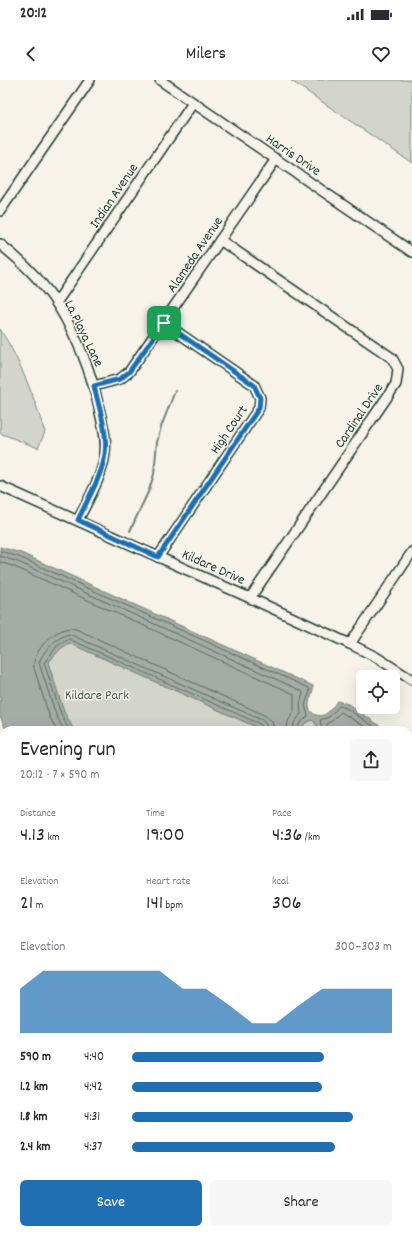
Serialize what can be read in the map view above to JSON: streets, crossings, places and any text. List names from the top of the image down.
{
  "streets": {
    "street": [
      "Harris Drive",
      "Indian Avenue",
      "Alameda Avenue",
      "La Playa Lane",
      "Cardinal Drive",
      "High Court",
      "Kildare Drive"
    ]
  },
  "crossings": [
    ["Harris Drive", "Indian Avenue"],
    ["Harris Drive", "Alameda Avenue"],
    ["Indian Avenue", "La Playa Lane"],
    ["Alameda Avenue", "La Playa Lane"],
    ["Alameda Avenue", "Cardinal Drive"],
    ["Alameda Avenue", "High Court"],
    ["La Playa Lane", "Kildare Drive"],
    ["Cardinal Drive", "Kildare Drive"],
    ["High Court", "Kildare Drive"]
  ],
  "parks": ["Kildare Park"],
  "page": {
    "status": "20:12",
    "header": "Milers",
    "heading": ["Evening run", "20:12 · 7 × 590 m"],
    "stats": [
      ["Distance", "4.13 km"],
      ["Time", "19:00"],
      ["Pace", "4:36 /km"],
      ["Elevation", "21 m"],
      ["Heart rate", "141 bpm"],
      ["kcal", "306"]
    ],
    "chart": ["Elevation", "300–303 m"],
    "list": [
      {
        "name": "590 m",
        "note": "4:40"
      },
      {
        "name": "1.2 km",
        "note": "4:42"
      },
      {
        "name": "1.8 km",
        "note": "4:31"
      },
      {
        "name": "2.4 km",
        "note": "4:37"
      }
    ],
    "buttons": ["Save", "Share"]
  }
}
